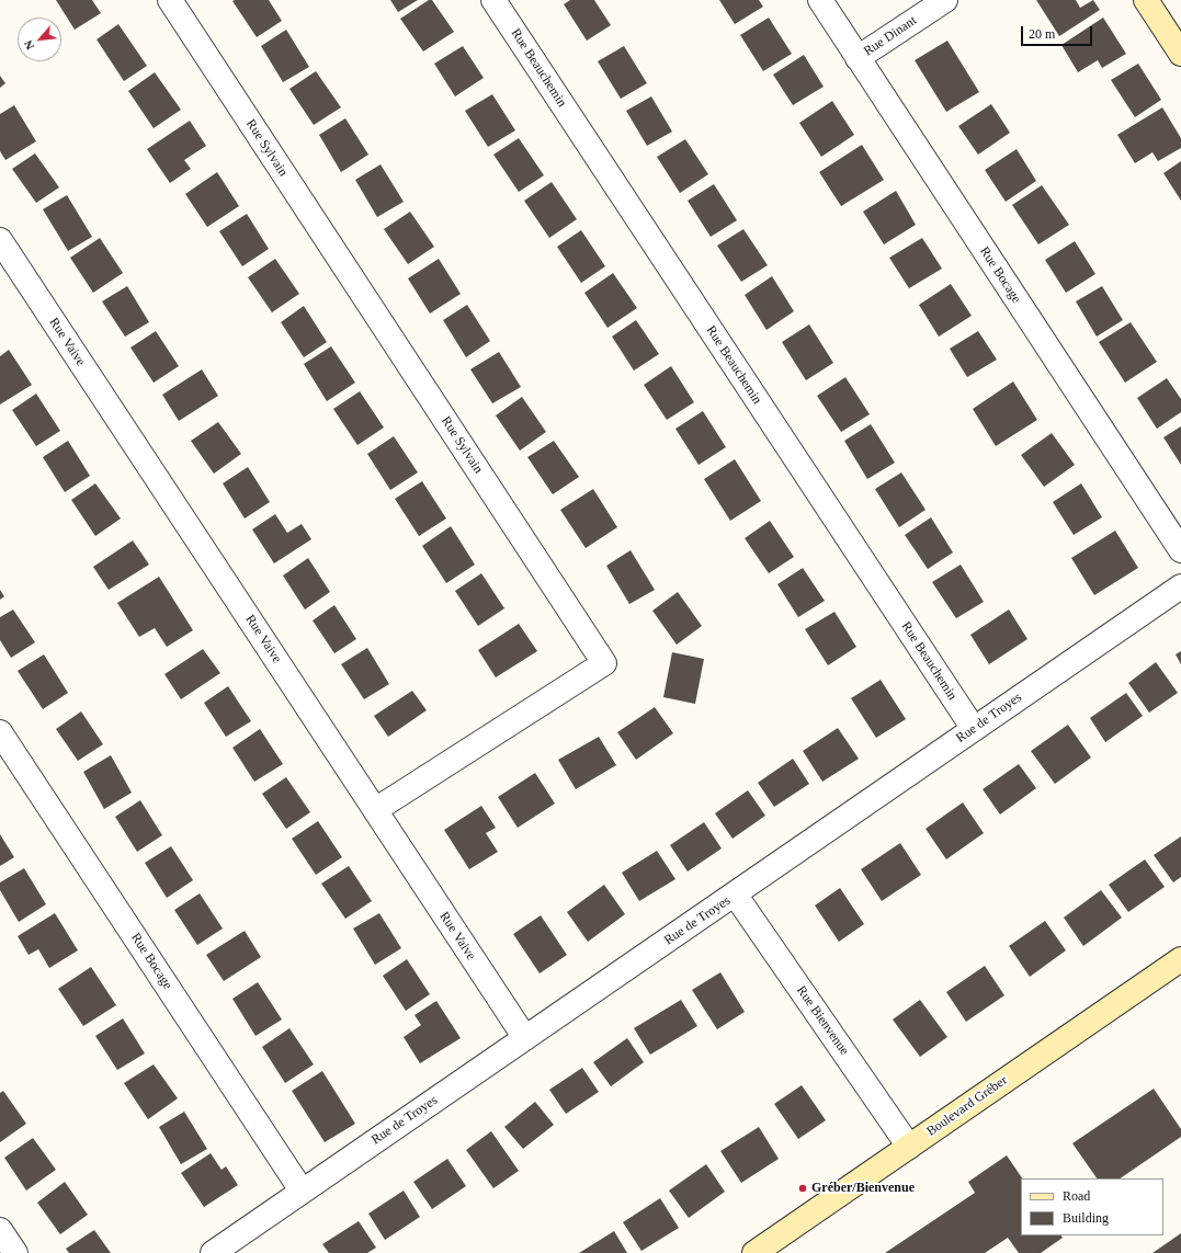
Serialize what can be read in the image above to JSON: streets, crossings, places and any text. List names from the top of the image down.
{
  "streets": {
    "main road": ["Boulevard Gréber"],
    "street": [
      "Rue Dinant",
      "Rue Beauchemin",
      "Rue Sylvain",
      "Rue Bocage",
      "Rue Vaive",
      "Rue de Troyes",
      "Rue Bienvenue"
    ]
  },
  "crossings": [
    ["Rue Dinant", "Rue Bocage"],
    ["Rue Beauchemin", "Rue de Troyes"],
    ["Rue Sylvain", "Rue Vaive"],
    ["Rue Bocage", "Rue de Troyes"],
    ["Rue Vaive", "Rue de Troyes"],
    ["Rue de Troyes", "Rue Bienvenue"],
    ["Rue Bienvenue", "Boulevard Gréber"]
  ],
  "places": ["Gréber/Bienvenue"],
  "legend": ["Road", "Building"],
  "scale_bar": "20 m",
  "north": "bottom left"
}
